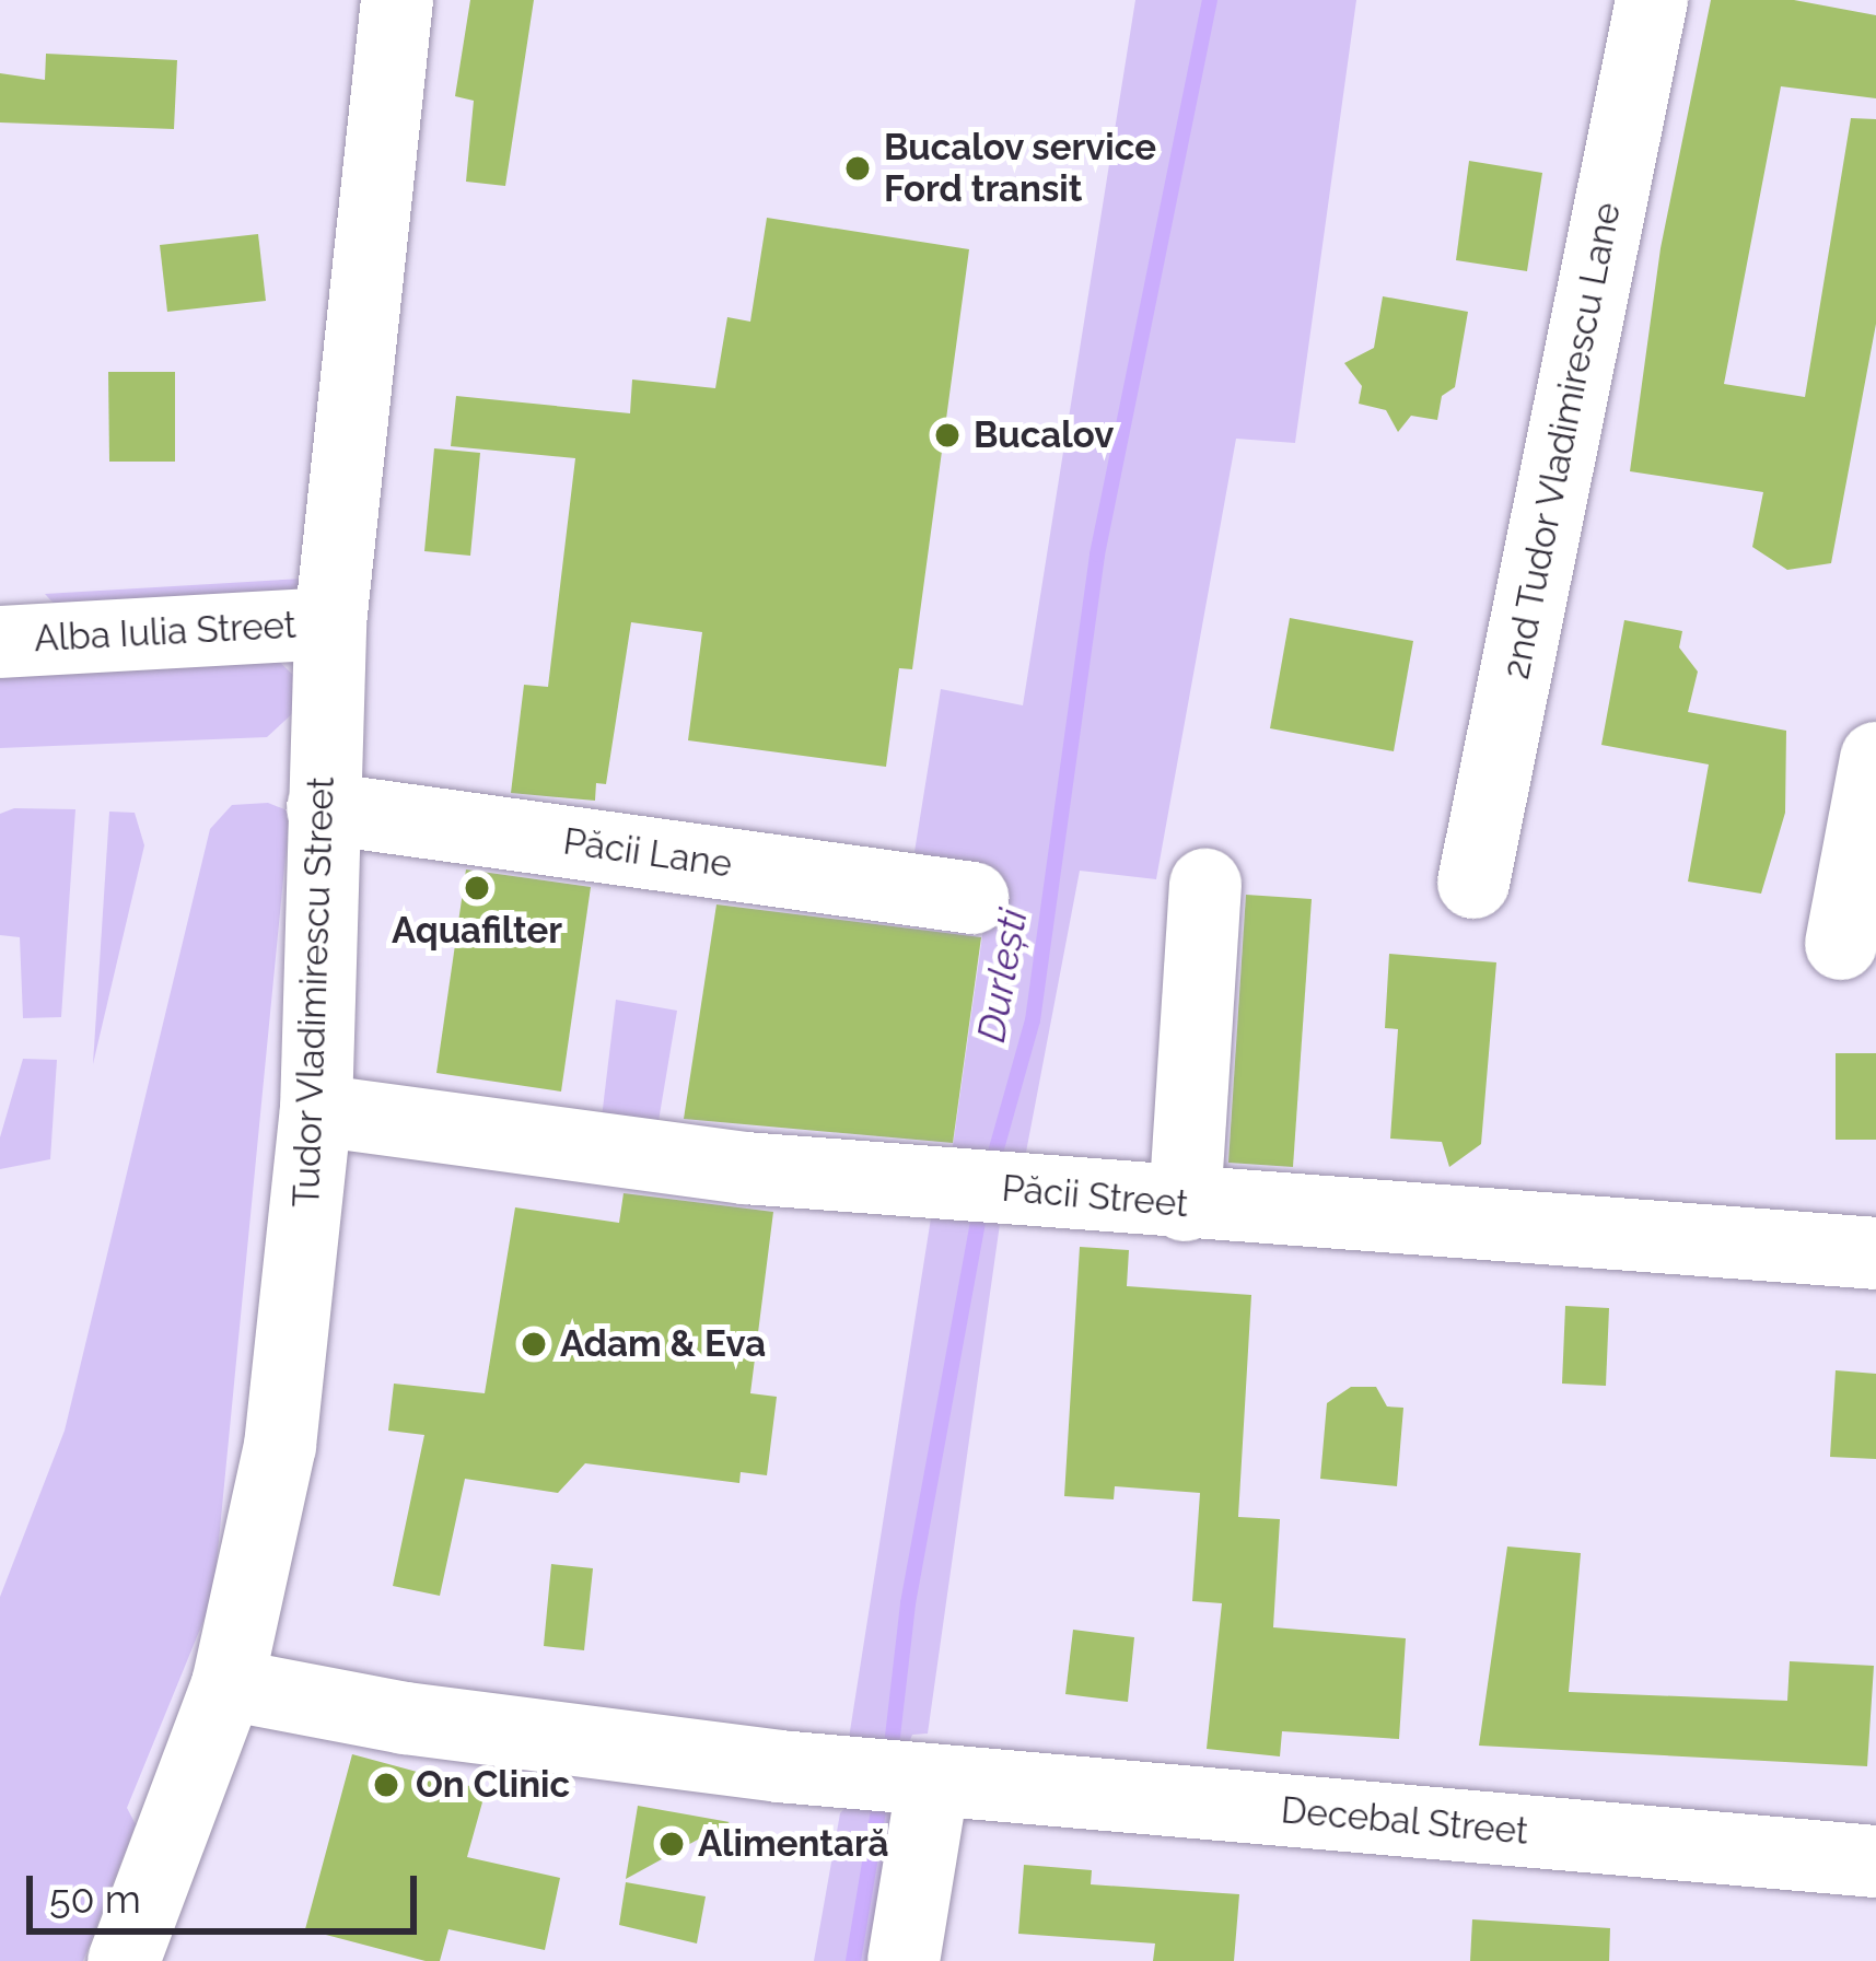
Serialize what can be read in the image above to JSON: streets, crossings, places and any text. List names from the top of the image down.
{
  "streets": {
    "street": [
      "2nd Tudor Vladimirescu Lane",
      "Alba Iulia Street",
      "Păcii Lane",
      "Tudor Vladimirescu Street",
      "Păcii Street",
      "Decebal Street"
    ]
  },
  "crossings": [
    ["Alba Iulia Street", "Tudor Vladimirescu Street"],
    ["Păcii Lane", "Tudor Vladimirescu Street"],
    ["Tudor Vladimirescu Street", "Păcii Street"],
    ["Tudor Vladimirescu Street", "Decebal Street"]
  ],
  "water": ["Durlești"],
  "places": [
    "Bucalov service Ford transit",
    "Bucalov",
    "Aquafilter",
    "Adam & Eva",
    "On Clinic",
    "Alimentară"
  ],
  "scale_bar": "50 m"
}
